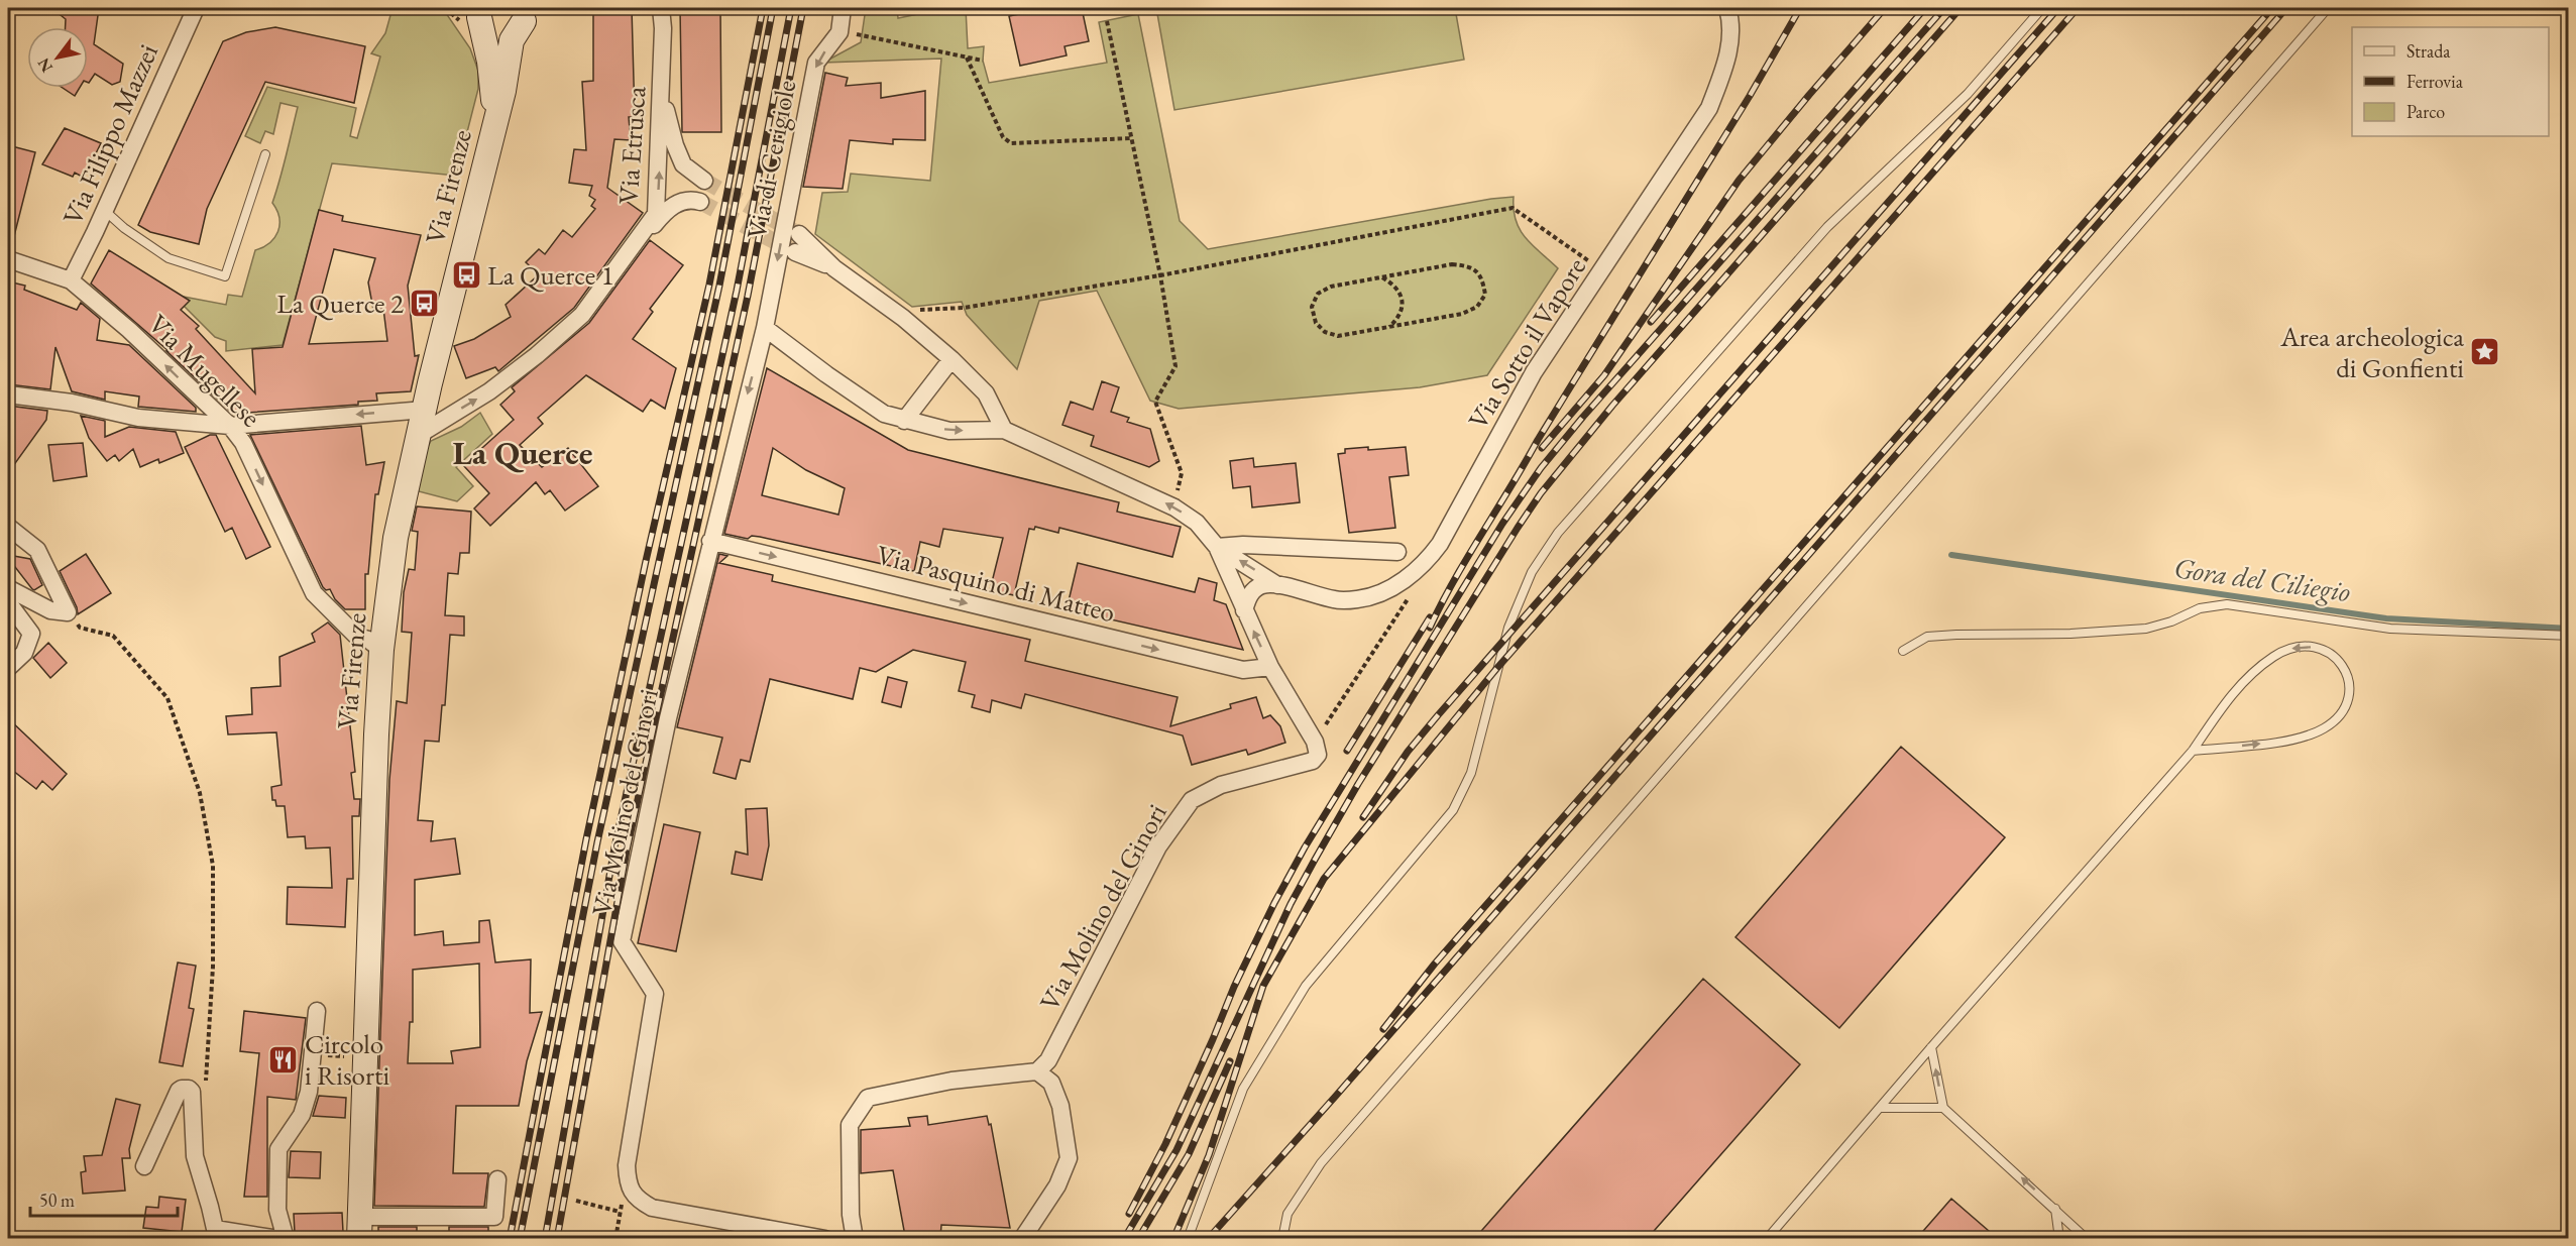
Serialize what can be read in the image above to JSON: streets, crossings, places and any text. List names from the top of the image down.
{
  "streets": {
    "main road": ["Via Firenze"],
    "street": [
      "Via Filippo Mazzei",
      "Via Etrusca",
      "Via di Cerigiole",
      "Via Sotto il Vapore",
      "Via Mugellese",
      "Via Pasquino di Matteo",
      "Via Molino del Ginori"
    ]
  },
  "crossings": [
    ["Via Filippo Mazzei", "Via Mugellese"],
    ["Via Etrusca", "Via Firenze"],
    ["Via di Cerigiole", "Via Molino del Ginori"],
    ["Via Firenze", "Via Mugellese"],
    ["Via Pasquino di Matteo", "Via Molino del Ginori"]
  ],
  "one_way": ["Via Etrusca", "Via di Cerigiole", "Via Pasquino di Matteo"],
  "districts": ["La Querce"],
  "water": ["Gora del Ciliegio"],
  "places": {
    "bus stop": ["La Querce 1", "La Querce 2"],
    "place": ["Area archeologica di Gonfienti"],
    "restaurant": ["Circolo i Risorti"]
  },
  "legend": ["Strada", "Ferrovia", "Parco"],
  "scale_bar": "50 m",
  "north": "bottom left"
}
